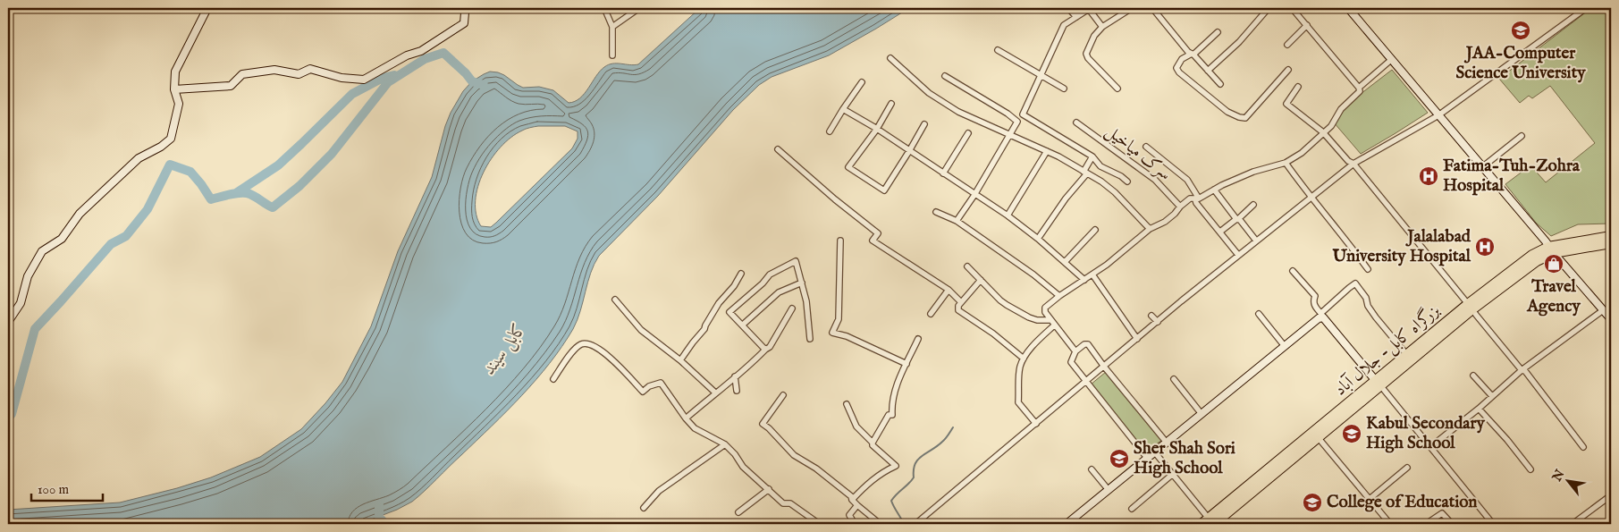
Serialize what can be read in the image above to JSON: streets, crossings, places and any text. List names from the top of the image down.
{
  "streets": {
    "highway": ["بزرگراه کابل- جلال آباد"],
    "street": ["سرک میاخیل"]
  },
  "water": ["کابل سيند"],
  "places": {
    "school or university": [
      "JAA-Computer Science University",
      "Kabul Secondary High School",
      "Sher Shah Sori High School",
      "College of Education"
    ],
    "hospital": ["Fatima-Tuh-Zohra Hospital", "Jalalabad University Hospital"],
    "shop": ["Travel Agency"]
  },
  "scale_bar": "100 m",
  "north": "top left"
}
